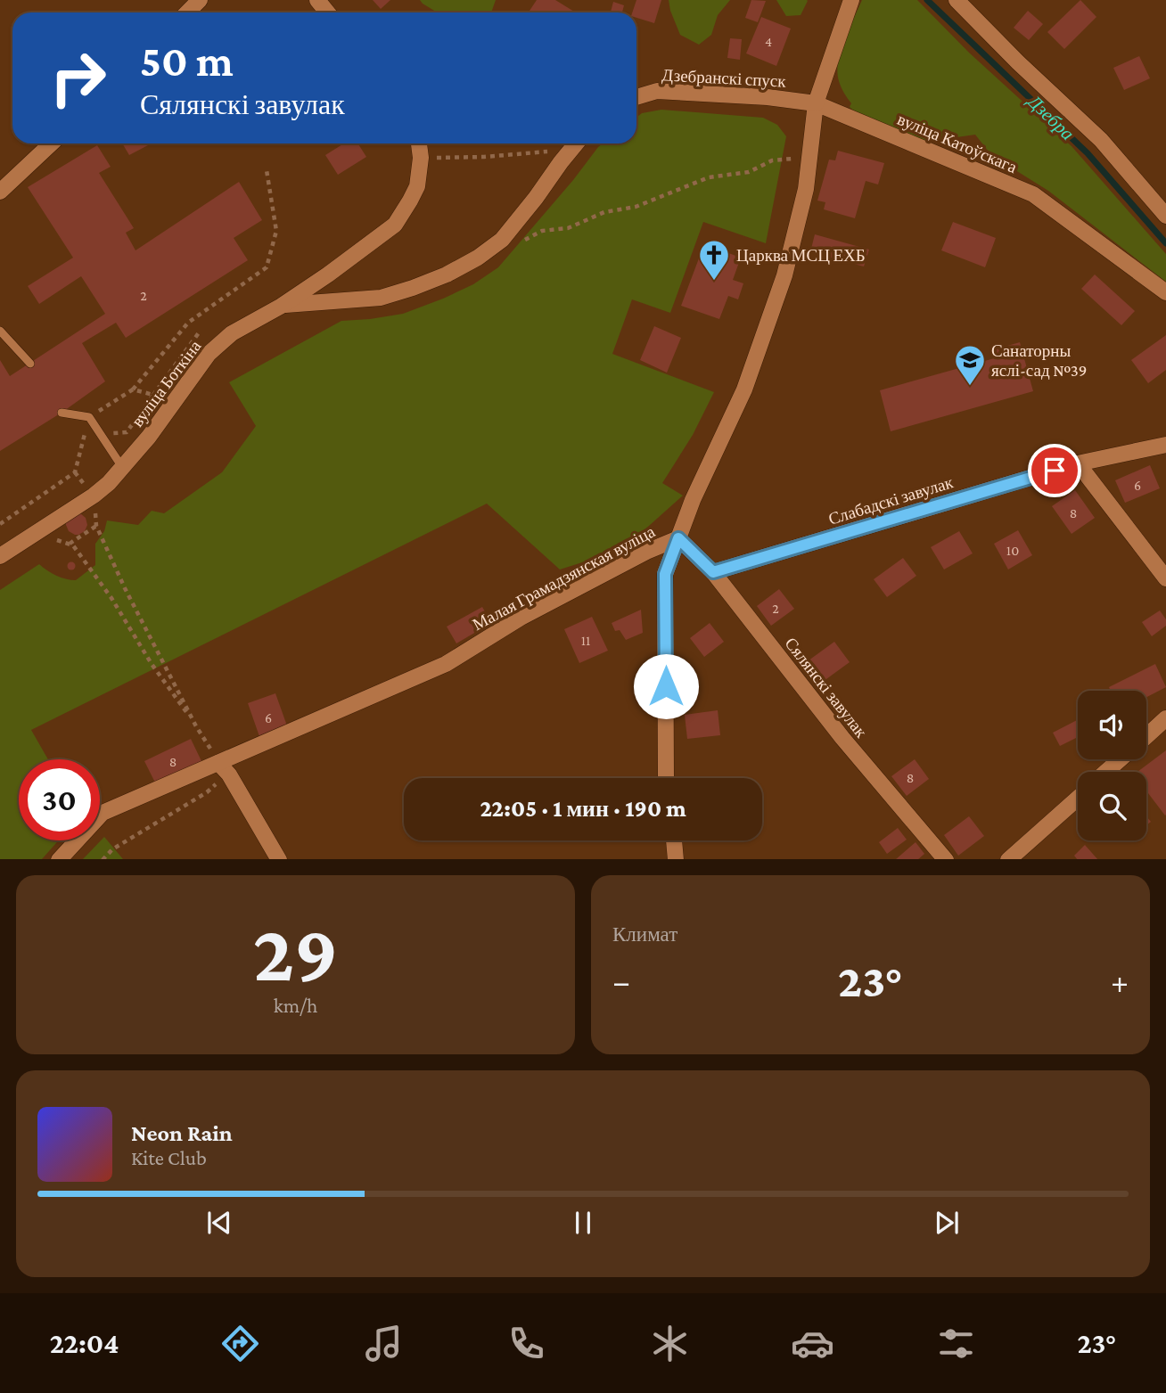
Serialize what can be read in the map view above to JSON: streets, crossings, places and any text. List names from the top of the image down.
{
  "streets": {
    "street": [
      "Дзебранскі спуск",
      "вуліца Катоўскага",
      "вуліца Боткіна",
      "Слабадскі завулак",
      "Малая Грамадзянская вуліца",
      "Сялянскі завулак"
    ]
  },
  "crossings": [
    ["Дзебранскі спуск", "вуліца Катоўскага"],
    ["Дзебранскі спуск", "Малая Грамадзянская вуліца"],
    ["вуліца Катоўскага", "Малая Грамадзянская вуліца"],
    ["Слабадскі завулак", "Сялянскі завулак"],
    ["Малая Грамадзянская вуліца", "Сялянскі завулак"]
  ],
  "water": ["Дзебра"],
  "places": {
    "church": ["Царква МСЦ ЕХБ"],
    "school or university": ["Санаторны яслі-сад №39"]
  },
  "house_numbers": [
    "4",
    "2",
    "6",
    "8",
    "10",
    "2",
    "11",
    "6",
    "8",
    "8"
  ],
  "page": {
    "turn": ["50 m", "Сялянскі завулак"],
    "limit": "30",
    "trip": "22:05 · 1 мин · 190 m",
    "tile": [
      ["29", "km/h"],
      "Климат"
    ],
    "heat": ["−", "23°", "+"],
    "song": ["Neon Rain", "Kite Club"],
    "tabs": ["22:04", "23°"]
  }
}
